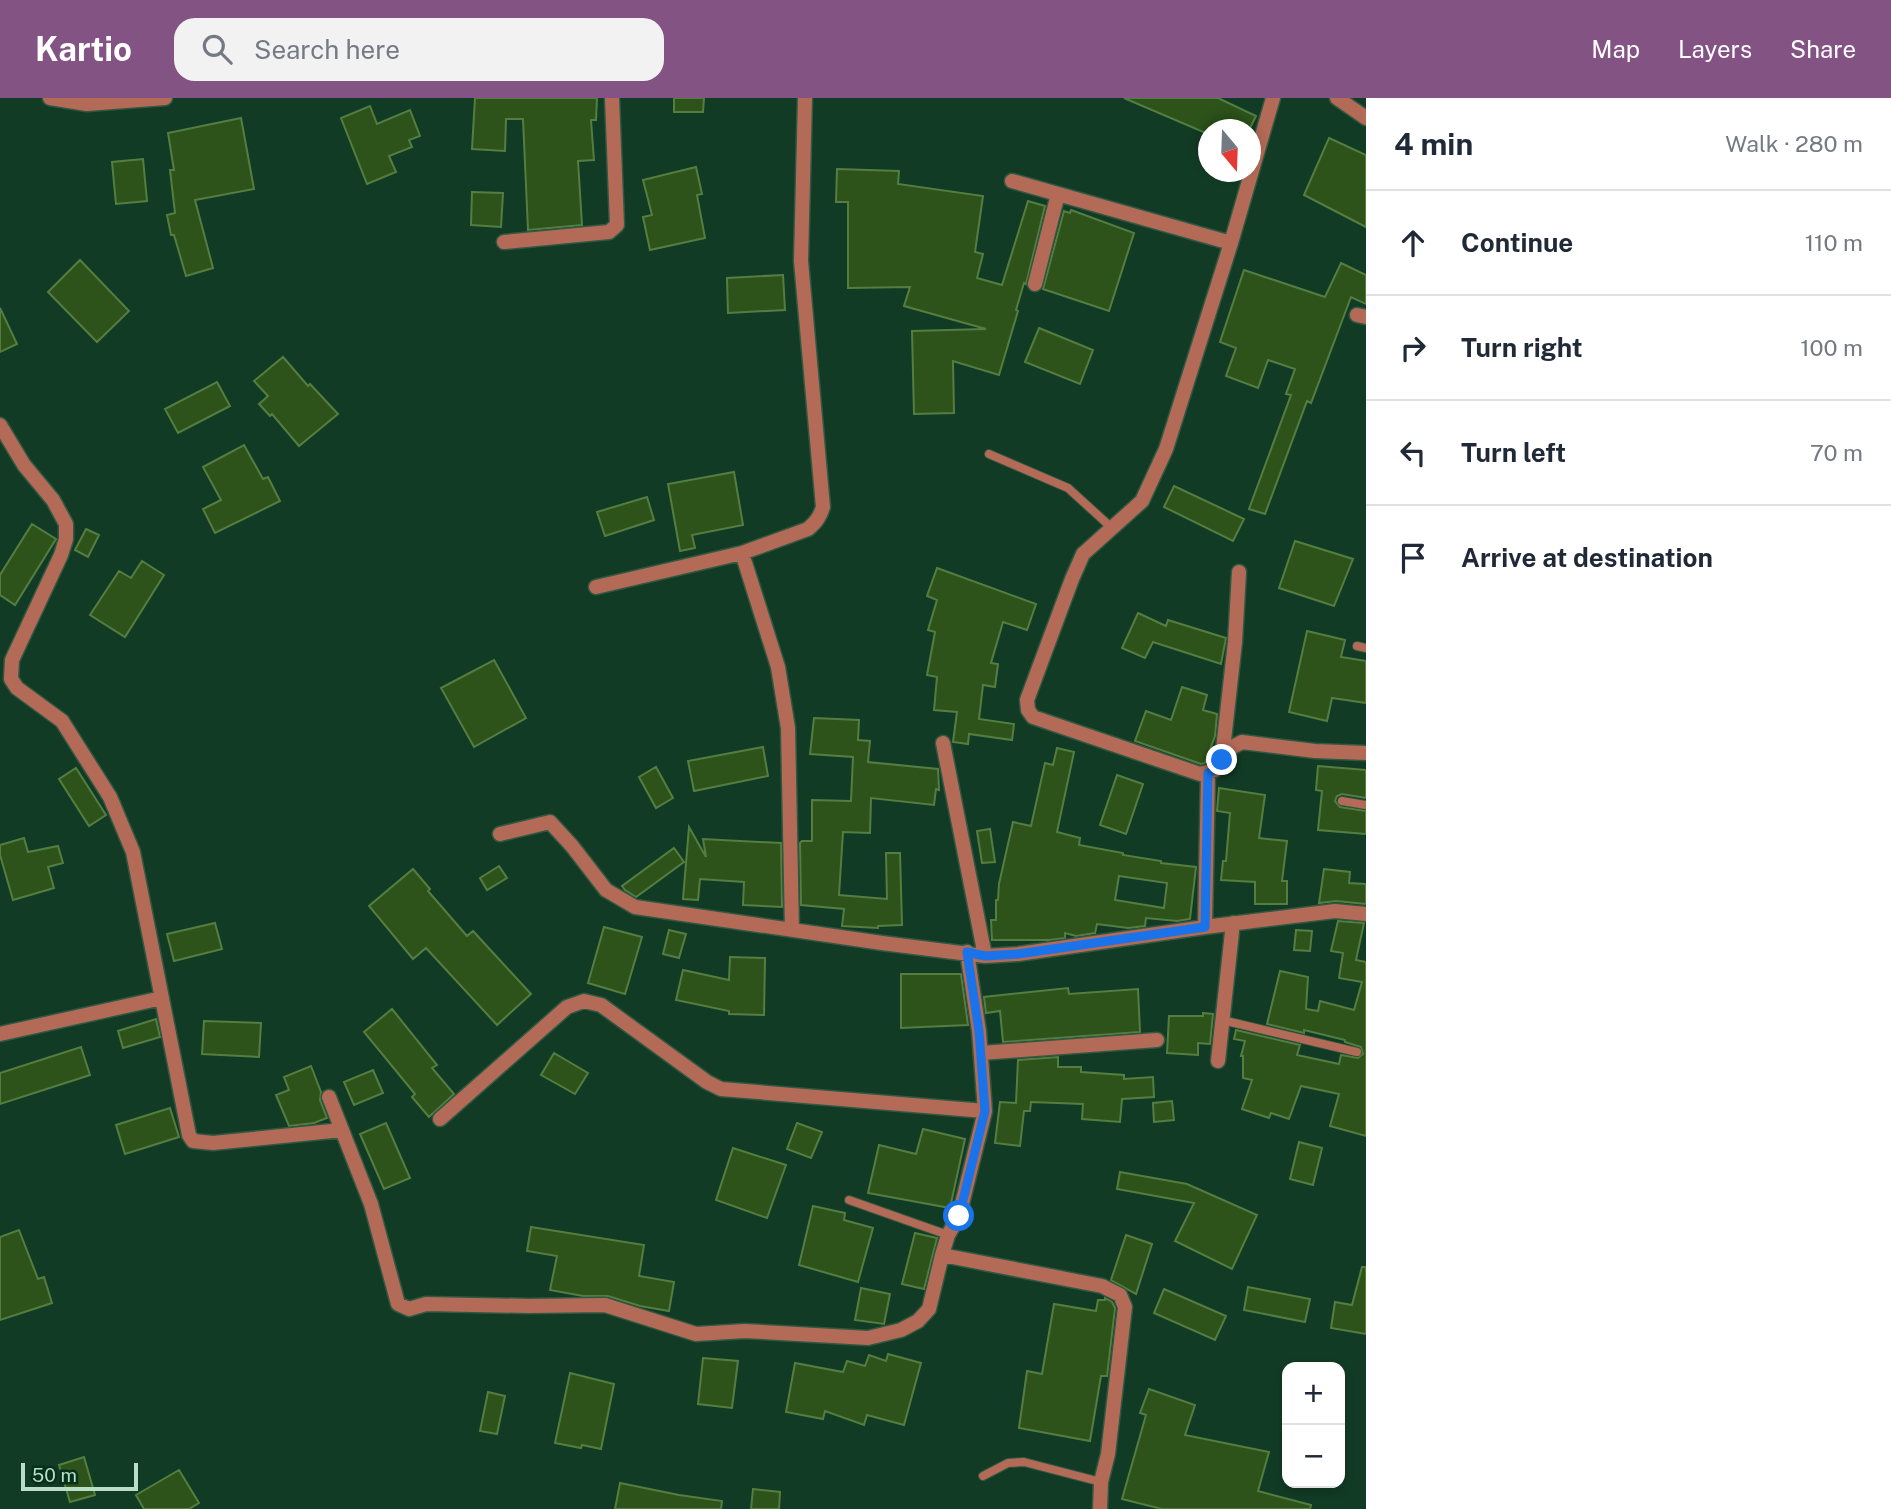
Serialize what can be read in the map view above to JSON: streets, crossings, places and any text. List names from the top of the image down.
{
  "scale_bar": "50 m",
  "north": "bottom",
  "page": {
    "header": "Kartio",
    "search": "Search here",
    "nav": ["Map", "Layers", "Share"],
    "heading": ["4 min", "Walk · 280 m"],
    "list": [
      ["Continue", "110 m"],
      ["Turn right", "100 m"],
      ["Turn left", "70 m"],
      "Arrive at destination"
    ],
    "map_buttons": ["+", "−"],
    "scale": "50 m"
  }
}
